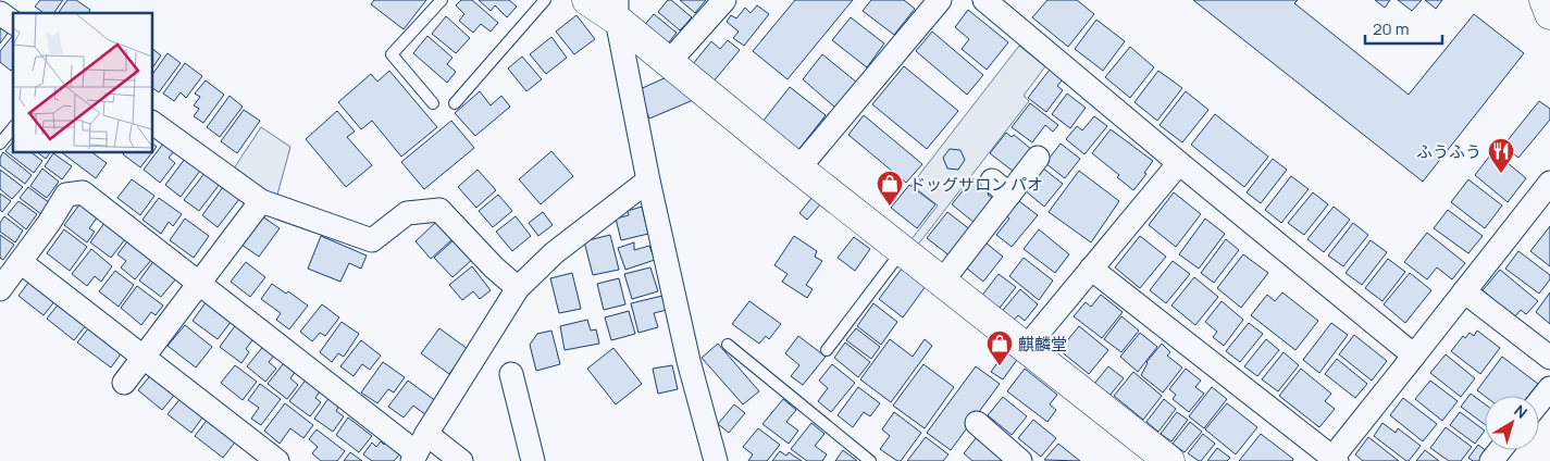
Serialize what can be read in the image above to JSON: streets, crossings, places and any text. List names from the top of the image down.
{
  "places": {
    "restaurant": ["ふうふう"],
    "shop": ["ドッグサロン パオ", "麒麟堂"]
  },
  "scale_bar": "20 m",
  "north": "top right"
}
